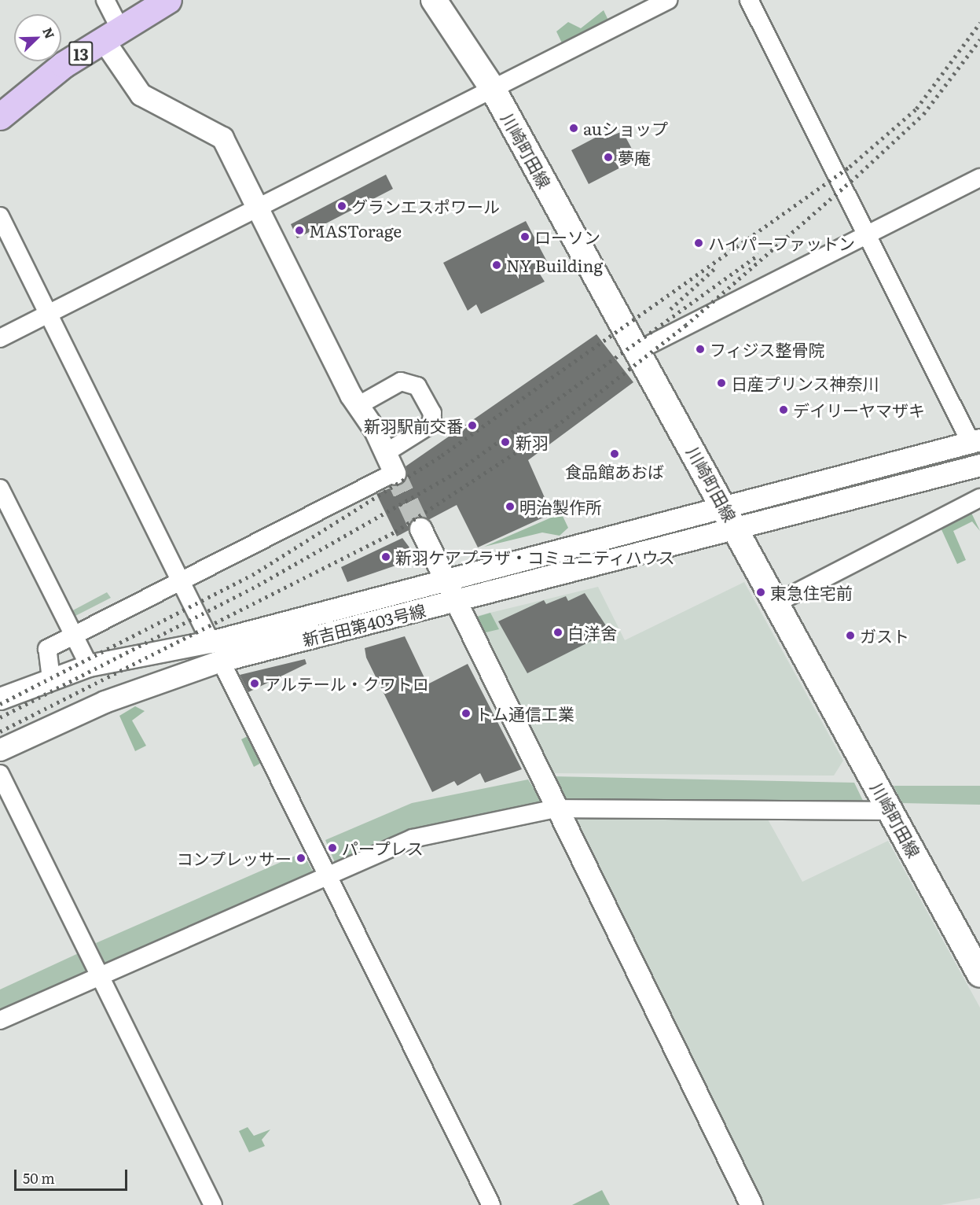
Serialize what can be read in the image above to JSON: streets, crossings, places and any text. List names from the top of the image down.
{
  "streets": {
    "main road": ["13", "川崎町田線"],
    "street": ["新吉田第403号線"]
  },
  "crossings": [
    ["川崎町田線", "新吉田第403号線"]
  ],
  "places": [
    "auショップ",
    "夢庵",
    "グランエスポワール",
    "MASTorage",
    "ローソン",
    "ハイパーファットン",
    "NY Building",
    "フィジス整骨院",
    "日産プリンス神奈川",
    "デイリーヤマザキ",
    "新羽駅前交番",
    "新羽",
    "食品館あおば",
    "明治製作所",
    "新羽ケアプラザ・コミュニティハウス",
    "東急住宅前",
    "白洋舍",
    "ガスト",
    "アルテール・クワトロ",
    "トム通信工業",
    "パープレス",
    "コンプレッサー"
  ],
  "scale_bar": "50 m",
  "north": "top right"
}
